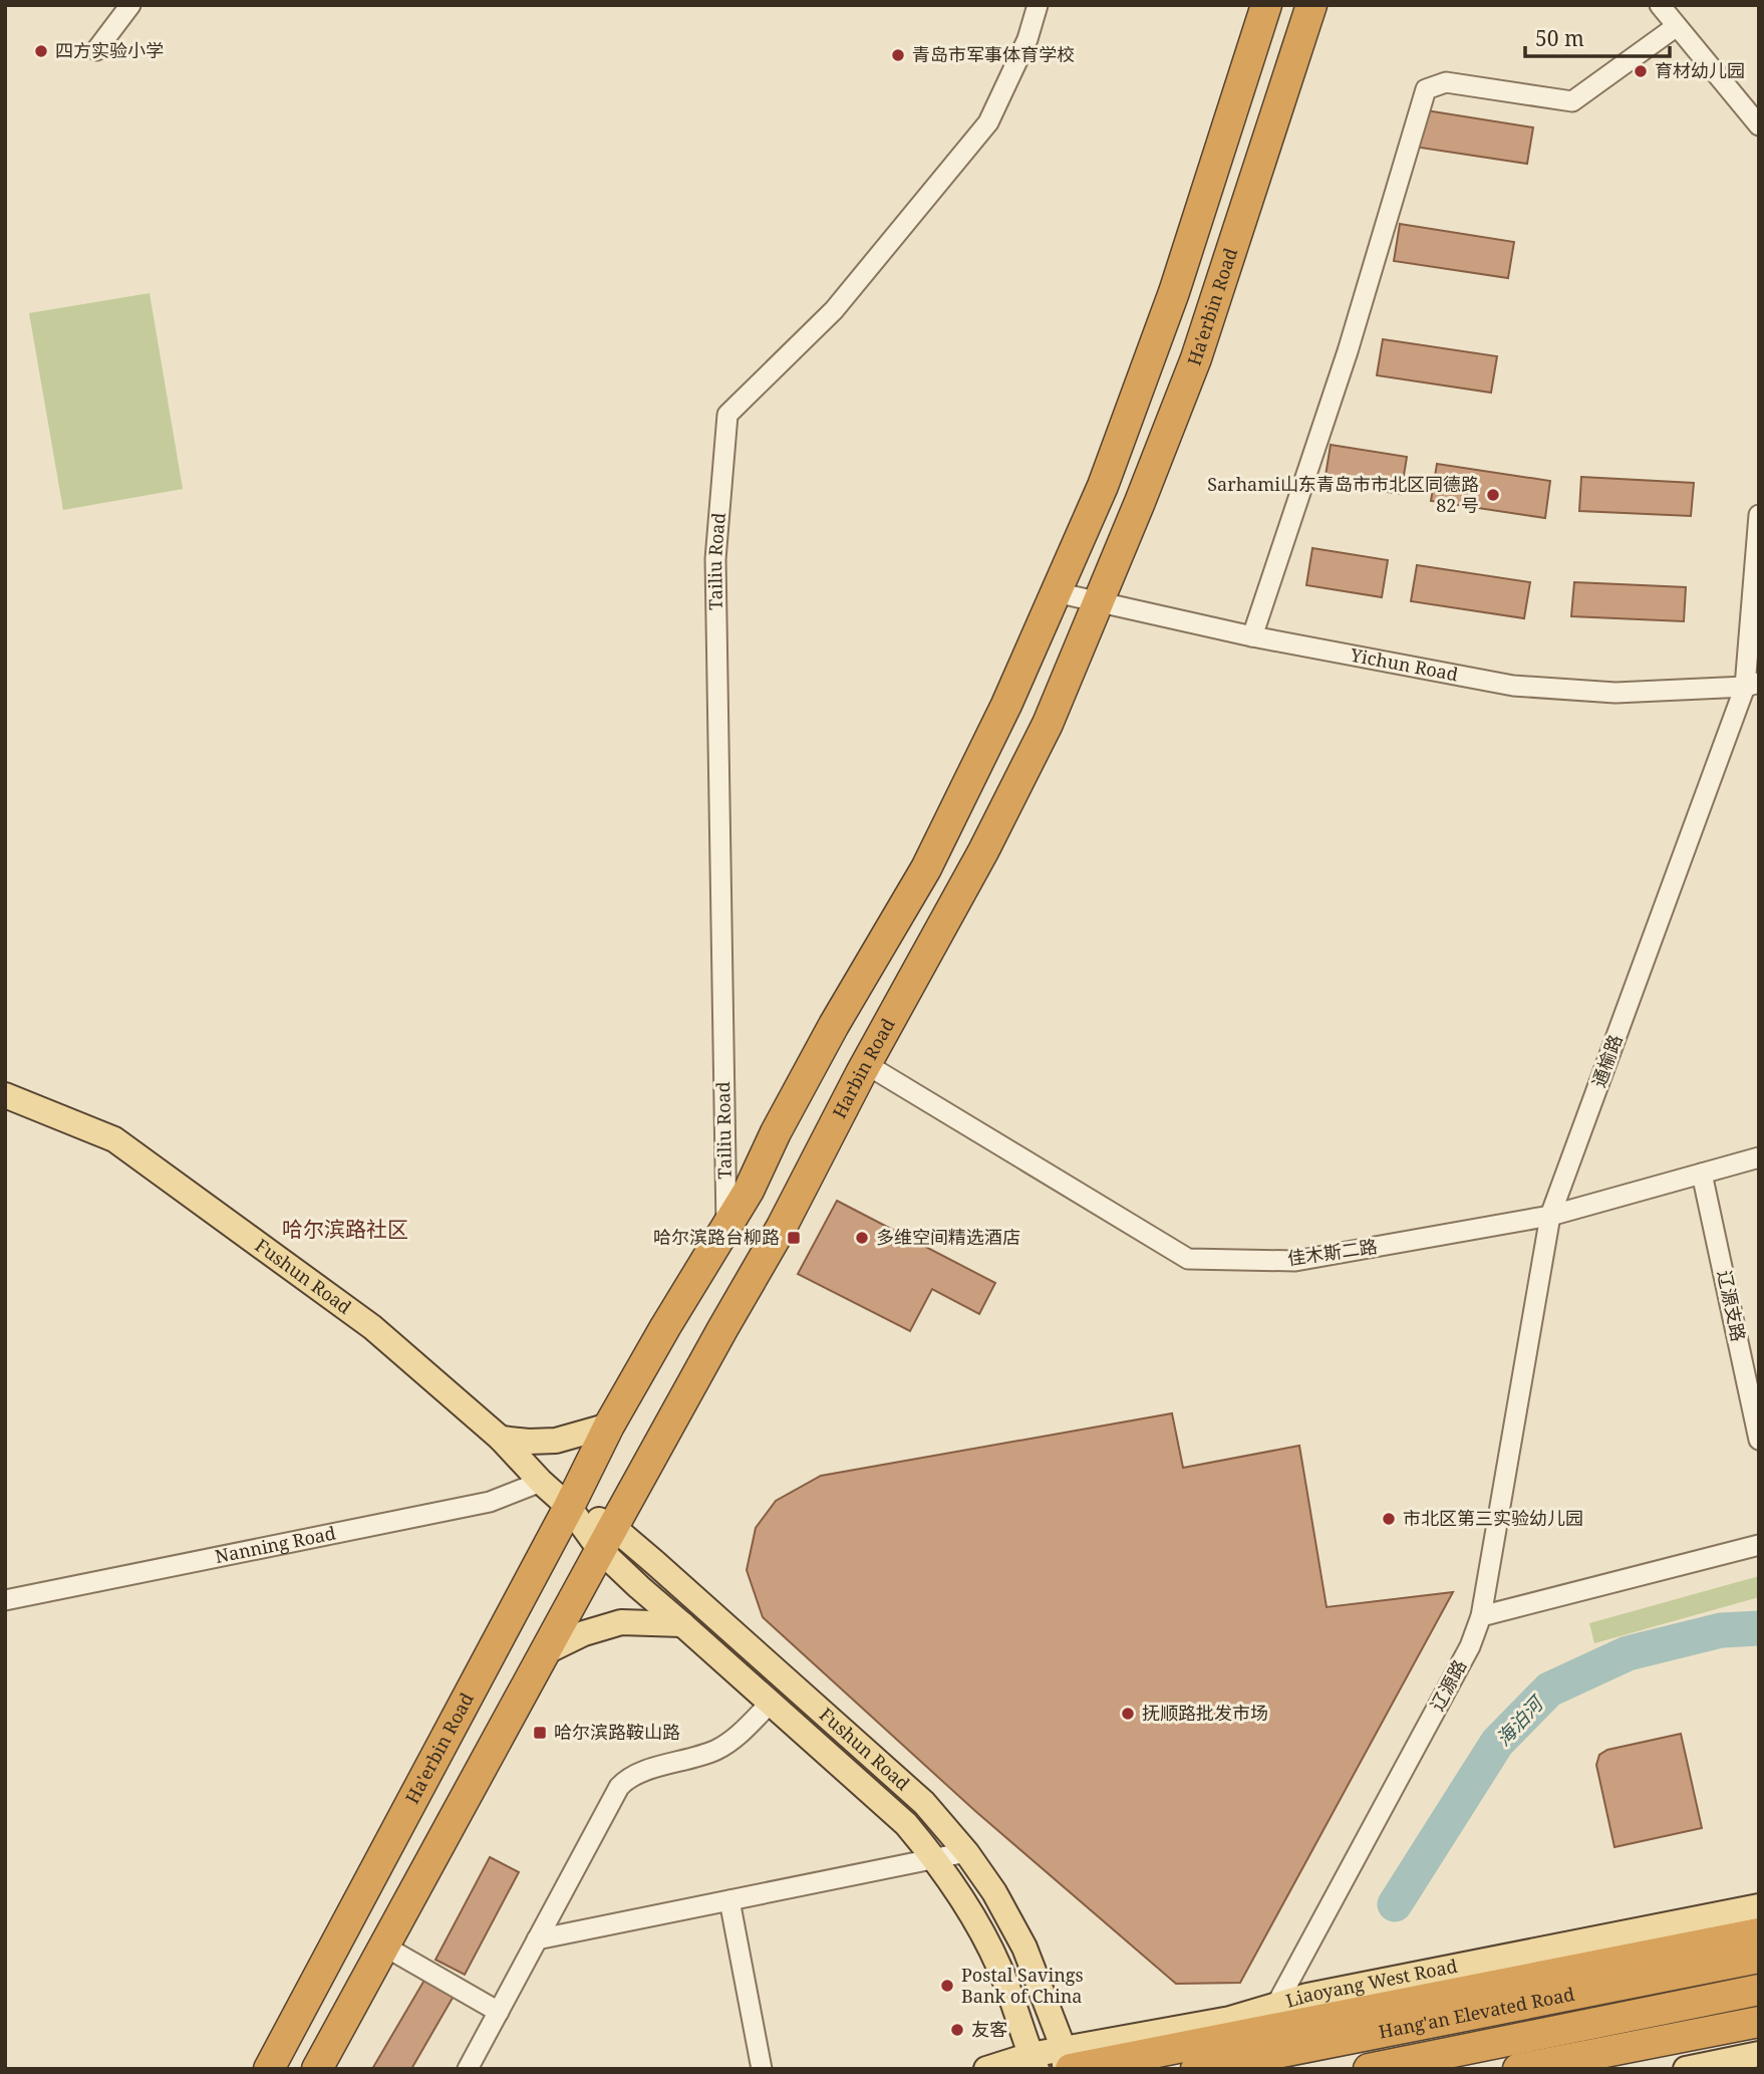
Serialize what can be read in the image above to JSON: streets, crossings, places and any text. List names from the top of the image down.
{
  "streets": {
    "highway": ["Ha'erbin Road", "Harbin Road", "Hang'an Elevated Road"],
    "main road": ["Fushun Road", "Liaoyang West Road"],
    "street": [
      "Tailiu Road",
      "Yichun Road",
      "通榆路",
      "佳木斯二路",
      "辽源支路",
      "Nanning Road",
      "辽源路"
    ]
  },
  "crossings": [
    ["Ha'erbin Road", "Yichun Road"],
    ["Ha'erbin Road", "Harbin Road"],
    ["Ha'erbin Road", "Fushun Road"],
    ["Yichun Road", "通榆路"],
    ["Yichun Road", "Harbin Road"],
    ["通榆路", "佳木斯二路"],
    ["通榆路", "辽源路"],
    ["Harbin Road", "佳木斯二路"],
    ["Harbin Road", "Fushun Road"],
    ["佳木斯二路", "辽源支路"],
    ["Fushun Road", "Nanning Road"],
    ["Fushun Road", "Liaoyang West Road"],
    ["辽源路", "Liaoyang West Road"]
  ],
  "districts": ["哈尔滨路社区"],
  "water": ["海泊河"],
  "places": {
    "other": [
      "四方实验小学",
      "青岛市军事体育学校",
      "育材幼儿园",
      "Sarhami山东青岛市市北区同德路 82 号",
      "多维空间精选酒店",
      "市北区第三实验幼儿园",
      "抚顺路批发市场",
      "Postal Savings Bank of China",
      "友客"
    ],
    "transit": ["哈尔滨路台柳路", "哈尔滨路鞍山路"]
  },
  "scale_bar": "50 m"
}
